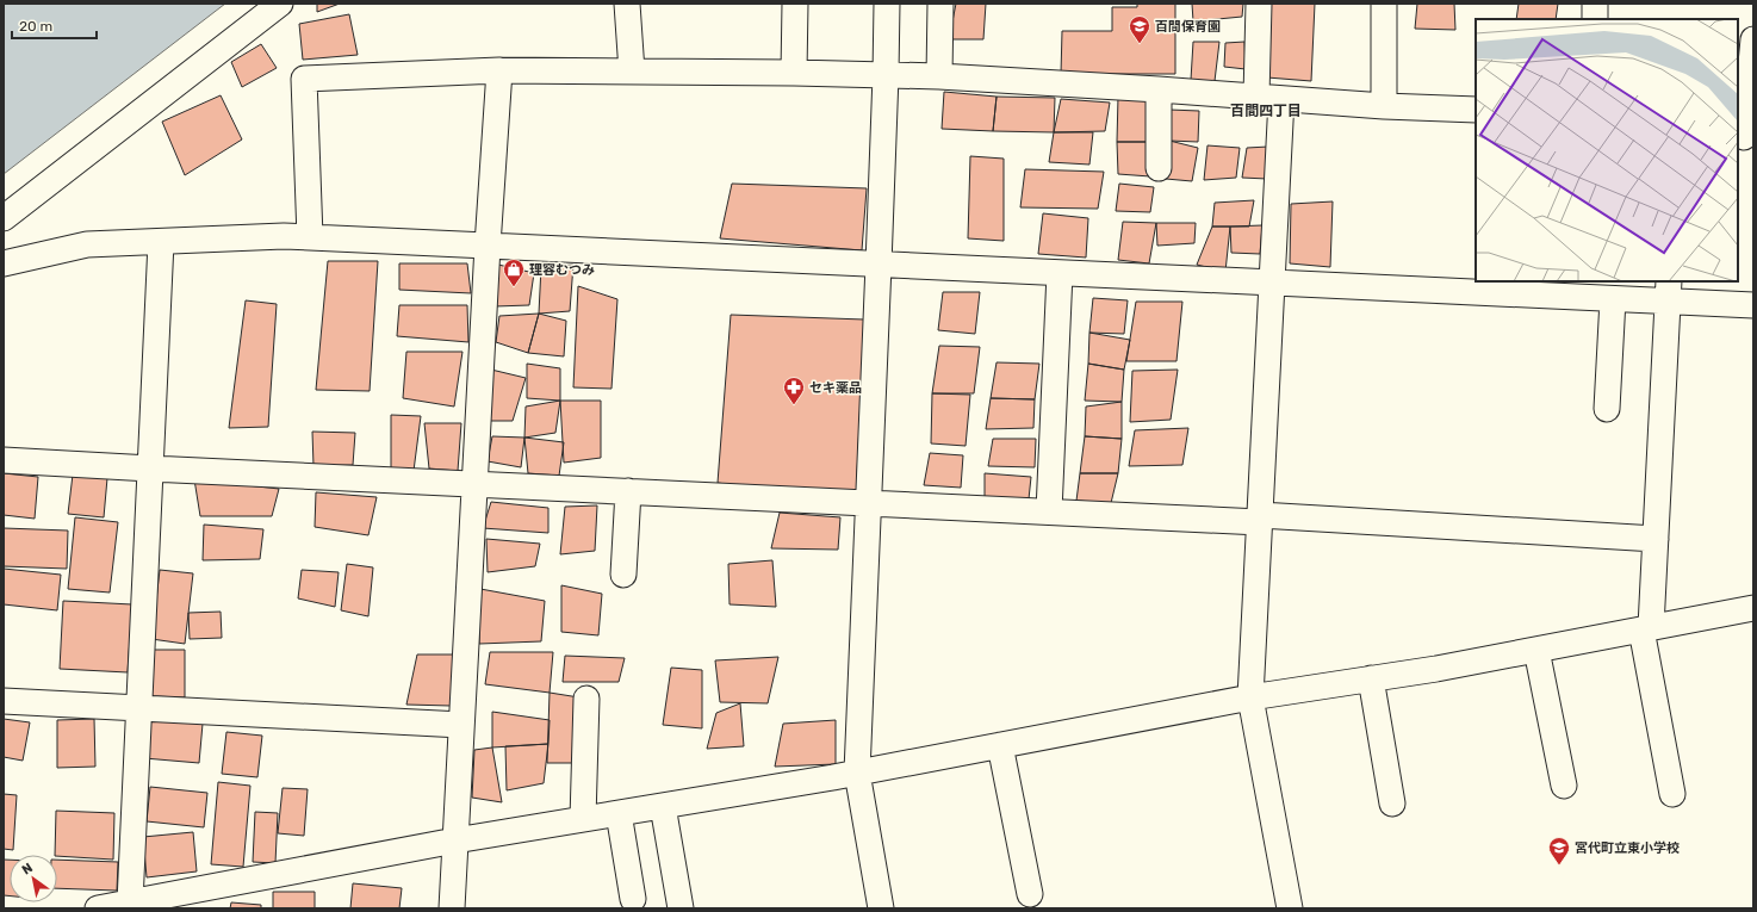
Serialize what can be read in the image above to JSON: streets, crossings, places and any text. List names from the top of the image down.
{
  "districts": ["百間四丁目"],
  "places": {
    "school or university": ["百間保育園", "宮代町立東小学校"],
    "shop": ["理容むつみ"],
    "pharmacy": ["セキ薬品"]
  },
  "scale_bar": "20 m",
  "north": "top left"
}
